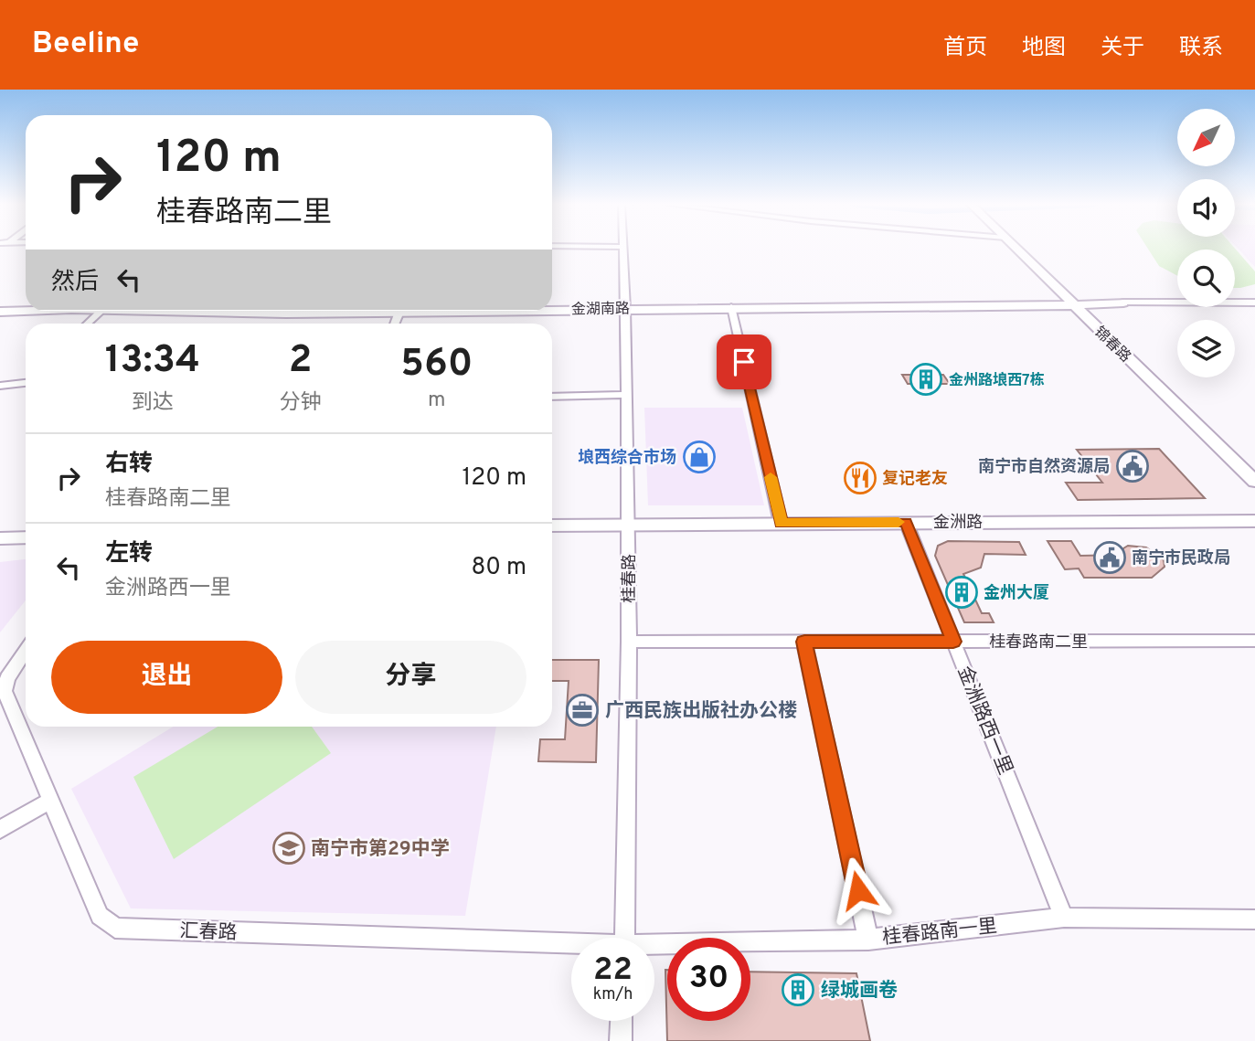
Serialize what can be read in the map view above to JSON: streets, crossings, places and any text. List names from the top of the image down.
{
  "streets": {
    "main road": ["金湖南路", "锦春路", "金洲路"],
    "street": [
      "桂春路",
      "桂春路南二里",
      "金洲路西一里",
      "汇春路",
      "桂春路南一里"
    ]
  },
  "crossings": [
    ["金湖南路", "锦春路"],
    ["金湖南路", "桂春路"],
    ["金洲路", "桂春路"],
    ["金洲路", "金洲路西一里"],
    ["桂春路", "桂春路南二里"],
    ["桂春路南二里", "金洲路西一里"],
    ["金洲路西一里", "桂春路南一里"]
  ],
  "places": {
    "building": ["金州路埌西7栋", "金州大厦", "绿城画卷"],
    "shop": ["埌西综合市场"],
    "public building": ["南宁市自然资源局", "南宁市民政局"],
    "restaurant": ["复记老友"],
    "office": ["广西民族出版社办公楼"],
    "school or university": ["南宁市第29中学"]
  },
  "north": "bottom left",
  "page": {
    "header": "Beeline",
    "nav": [
      "首页",
      "地图",
      "关于",
      "联系"
    ],
    "turn": ["120 m", "桂春路南二里"],
    "then": "然后",
    "eta": [
      "13:34",
      "到达",
      "2",
      "分钟",
      "560",
      "m"
    ],
    "list": [
      {
        "name": "右转",
        "note": "桂春路南二里",
        "value": "120 m"
      },
      {
        "name": "左转",
        "note": "金洲路西一里",
        "value": "80 m"
      }
    ],
    "buttons": ["退出", "分享"],
    "speed": "22 km/h",
    "limit": "30"
  }
}
